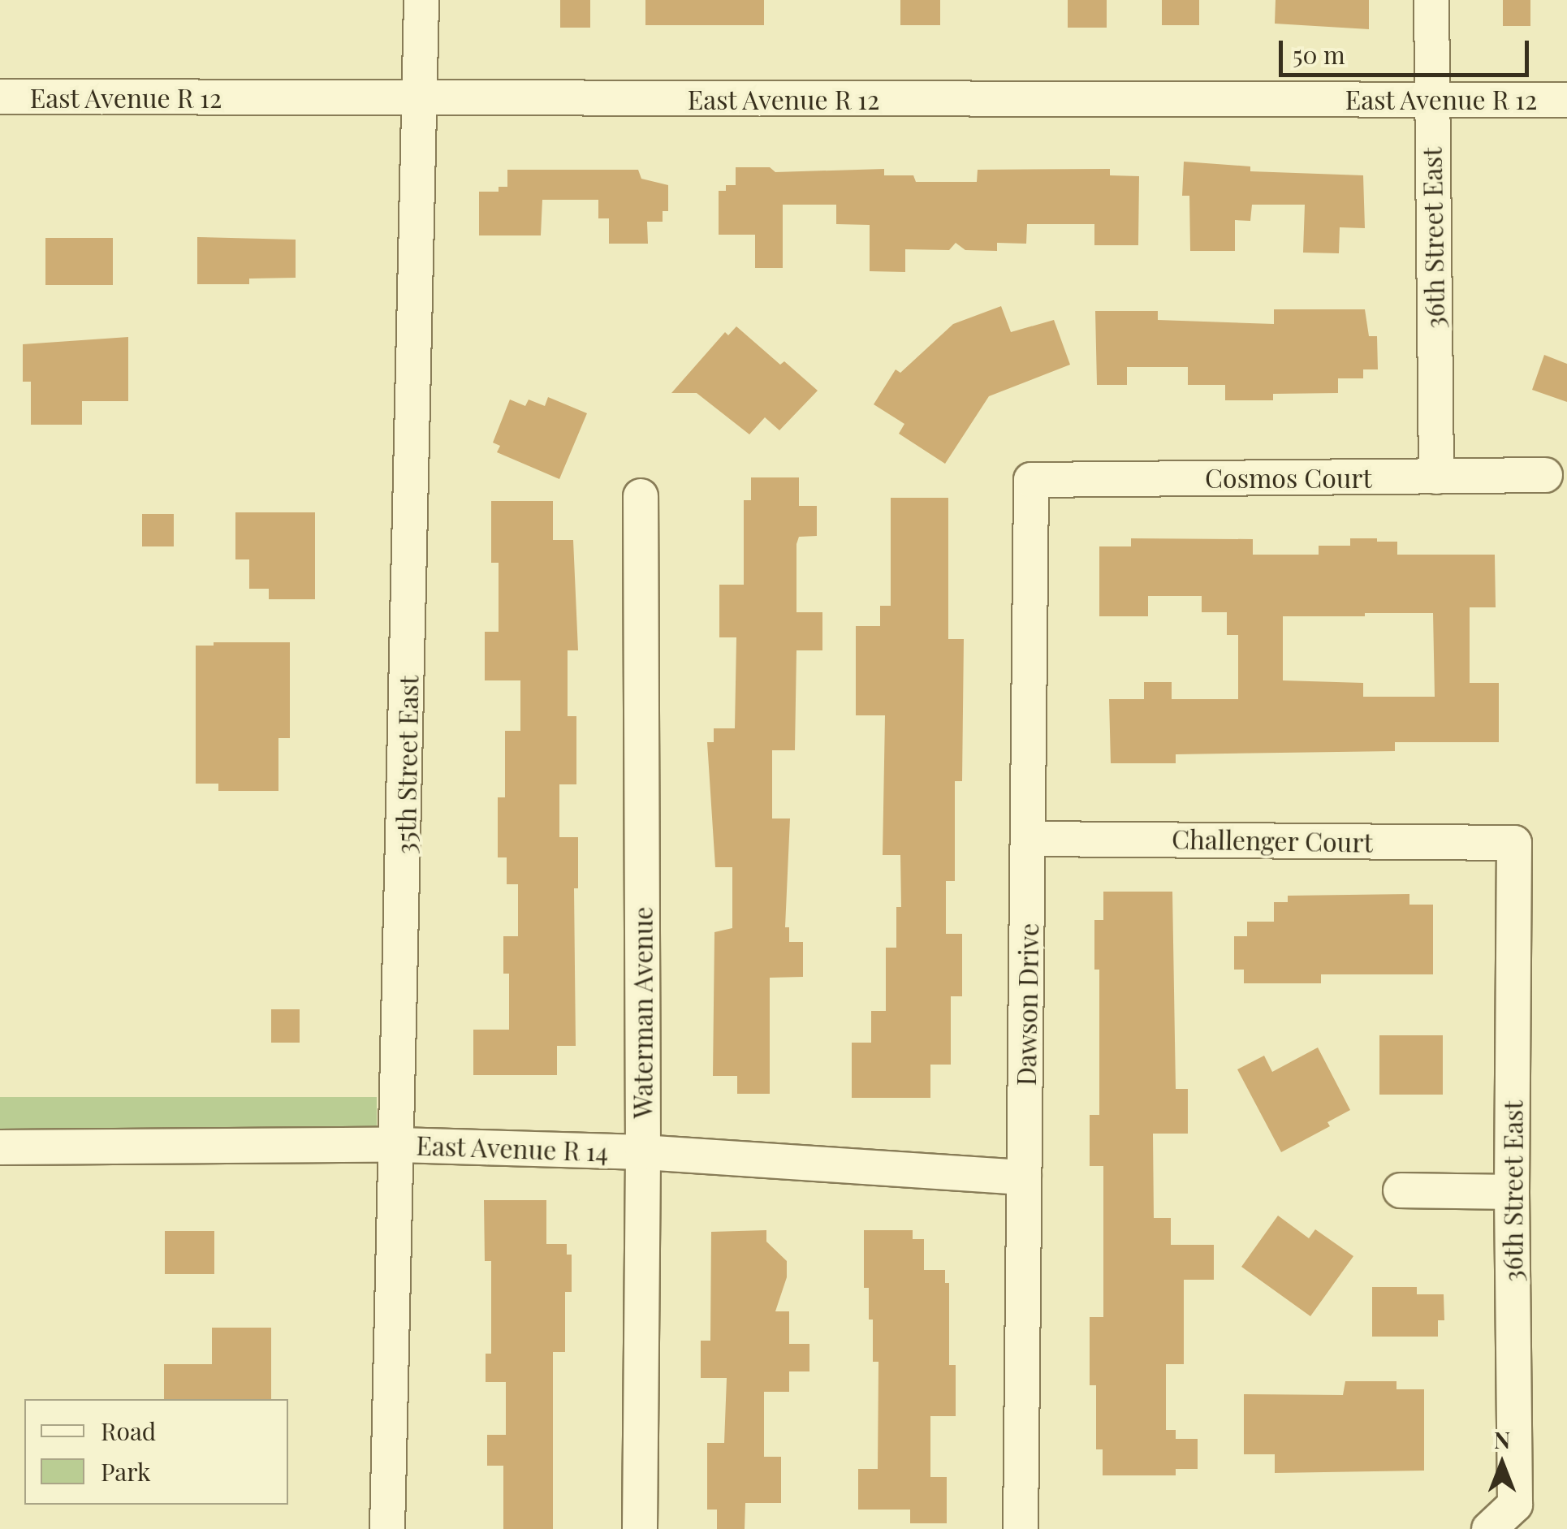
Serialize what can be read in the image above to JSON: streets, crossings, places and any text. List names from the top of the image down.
{
  "streets": {
    "street": [
      "East Avenue R 12",
      "36th Street East",
      "Cosmos Court",
      "35th Street East",
      "Challenger Court",
      "Dawson Drive",
      "Waterman Avenue",
      "East Avenue R 14"
    ]
  },
  "crossings": [
    ["East Avenue R 12", "36th Street East"],
    ["East Avenue R 12", "35th Street East"],
    ["36th Street East", "Cosmos Court"],
    ["36th Street East", "Challenger Court"],
    ["Cosmos Court", "Dawson Drive"],
    ["35th Street East", "East Avenue R 14"],
    ["Challenger Court", "Dawson Drive"],
    ["Dawson Drive", "East Avenue R 14"],
    ["Waterman Avenue", "East Avenue R 14"]
  ],
  "legend": ["Road", "Park"],
  "scale_bar": "50 m",
  "north": "top"
}
